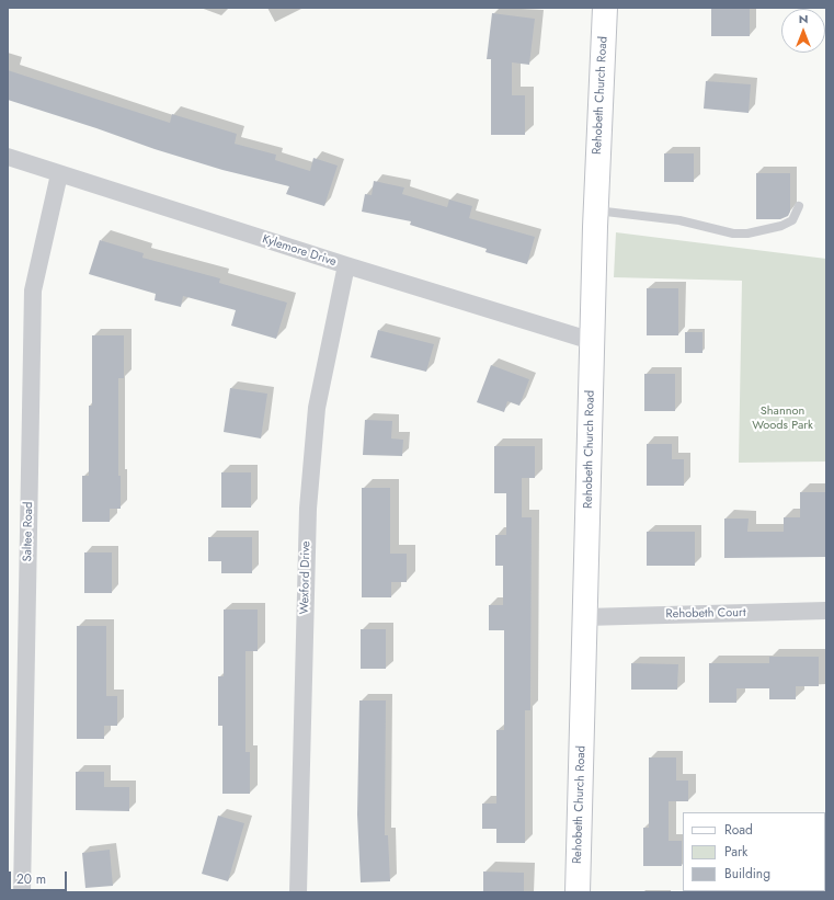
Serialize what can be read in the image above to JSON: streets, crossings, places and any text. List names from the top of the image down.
{
  "streets": {
    "street": [
      "Rehobeth Church Road",
      "Kylemore Drive",
      "Saltee Road",
      "Wexford Drive",
      "Rehobeth Court"
    ]
  },
  "crossings": [
    ["Rehobeth Church Road", "Kylemore Drive"],
    ["Rehobeth Church Road", "Rehobeth Court"],
    ["Kylemore Drive", "Saltee Road"],
    ["Kylemore Drive", "Wexford Drive"]
  ],
  "parks": ["Shannon Woods Park"],
  "legend": ["Road", "Park", "Building"],
  "scale_bar": "20 m",
  "north": "top"
}
